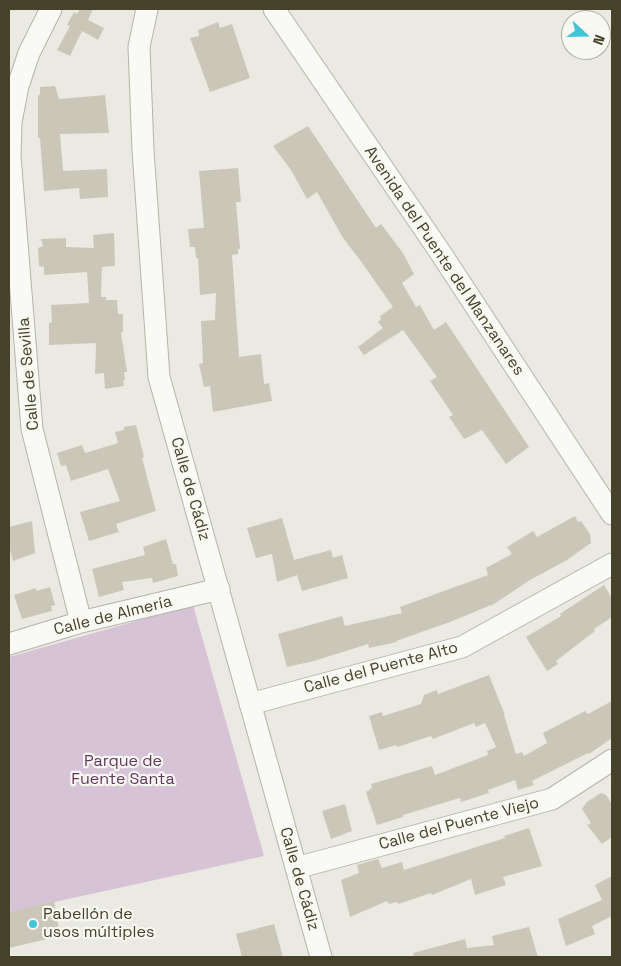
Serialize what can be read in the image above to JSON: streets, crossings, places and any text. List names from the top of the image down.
{
  "streets": {
    "street": [
      "Avenida del Puente del Manzanares",
      "Calle de Sevilla",
      "Calle de Cádiz",
      "Calle de Almería",
      "Calle del Puente Alto",
      "Calle del Puente Viejo"
    ]
  },
  "crossings": [
    ["Calle de Sevilla", "Calle de Almería"],
    ["Calle de Cádiz", "Calle de Almería"],
    ["Calle de Cádiz", "Calle del Puente Alto"],
    ["Calle de Cádiz", "Calle del Puente Viejo"]
  ],
  "parks": ["Parque de Fuente Santa"],
  "places": ["Pabellón de usos múltiples"],
  "north": "right"
}
